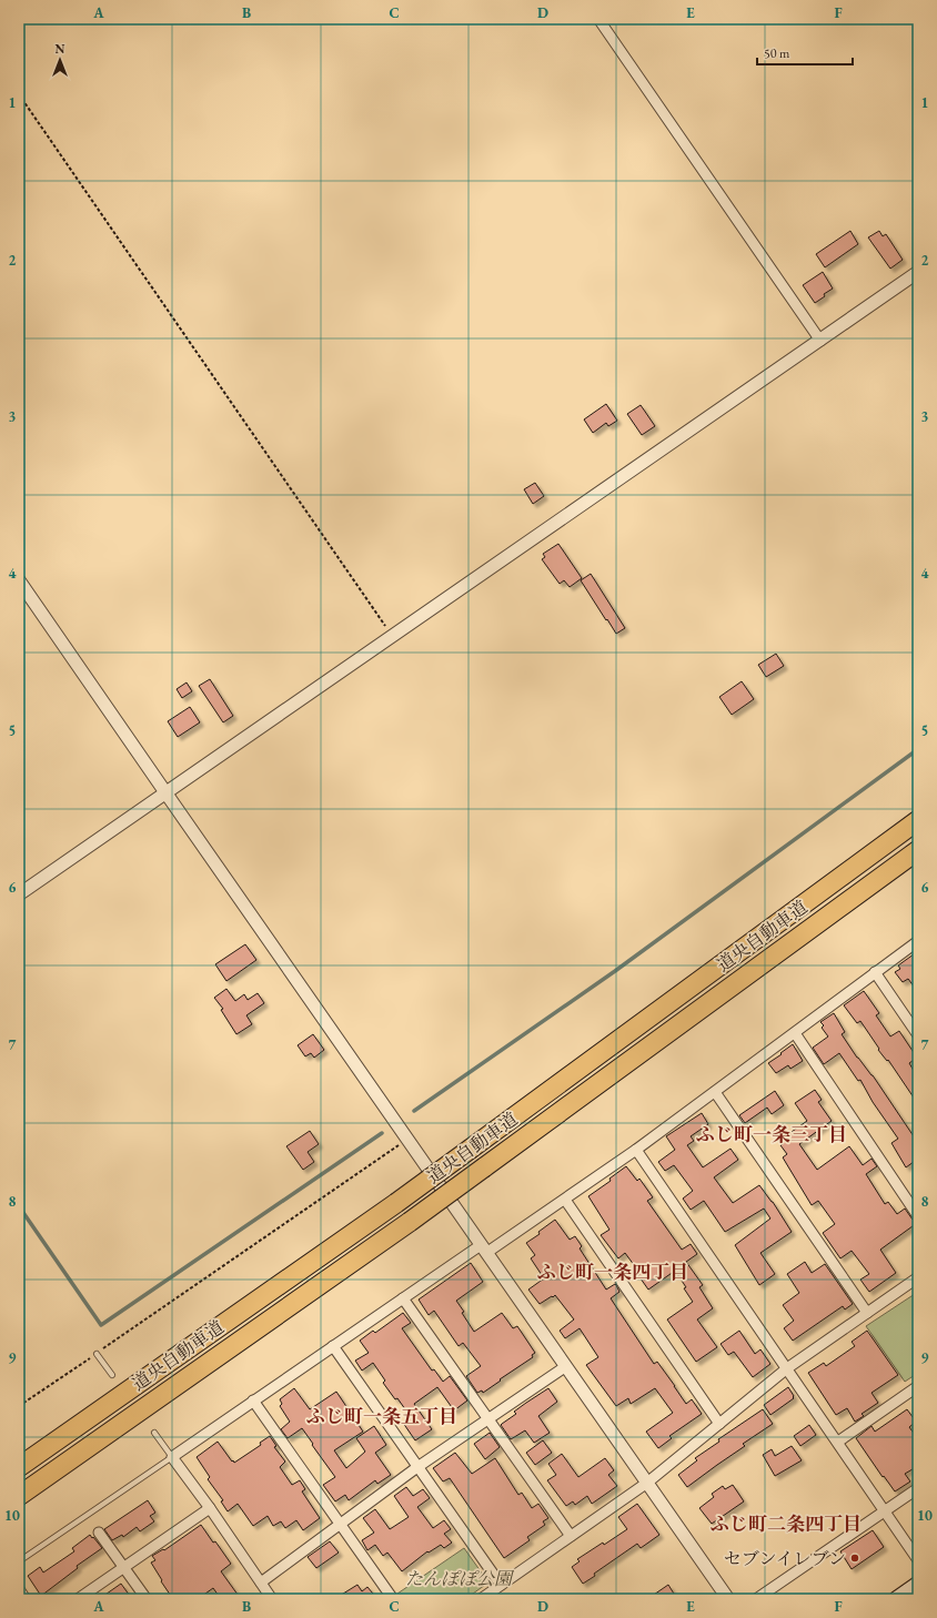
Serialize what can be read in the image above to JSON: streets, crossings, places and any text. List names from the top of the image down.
{
  "streets": {
    "highway": ["道央自動車道"]
  },
  "districts": [
    "ふじ町一条三丁目",
    "ふじ町一条四丁目",
    "ふじ町一条五丁目",
    "ふじ町二条四丁目"
  ],
  "parks": ["たんぽぽ公園"],
  "places": ["セブンイレブン"],
  "scale_bar": "50 m",
  "north": "top",
  "grid": {
    "columns": [
      "A",
      "B",
      "C",
      "D",
      "E",
      "F"
    ],
    "rows": [
      "1",
      "2",
      "3",
      "4",
      "5",
      "6",
      "7",
      "8",
      "9",
      "10"
    ]
  }
}
